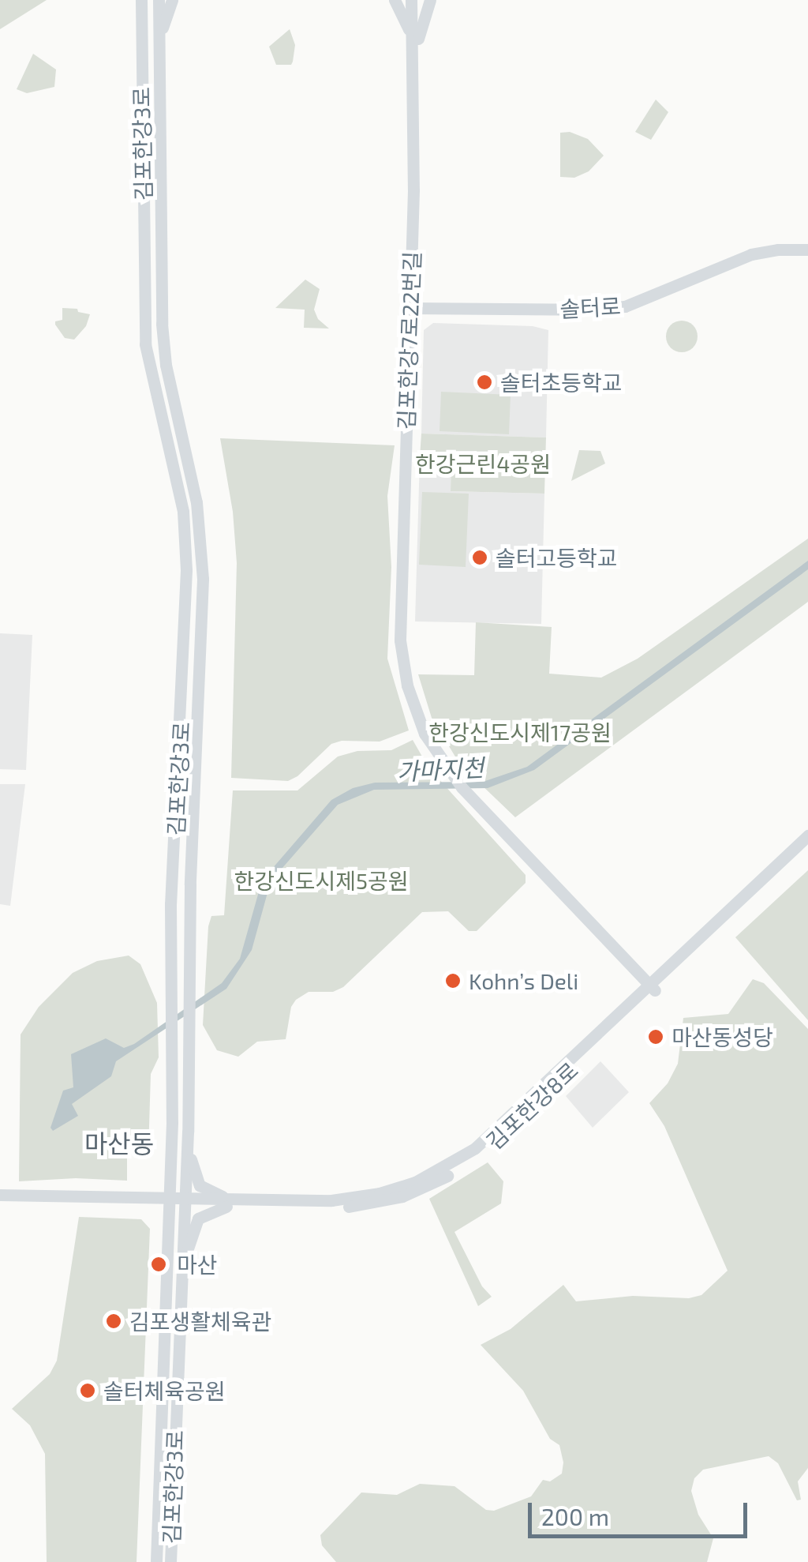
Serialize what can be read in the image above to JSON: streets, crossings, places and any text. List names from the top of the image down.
{
  "streets": {
    "street": [
      "김포한강3로",
      "솔터로",
      "김포한강7로22번길",
      "김포한강8로"
    ]
  },
  "crossings": [
    ["김포한강3로", "김포한강8로"],
    ["솔터로", "김포한강7로22번길"],
    ["김포한강7로22번길", "김포한강8로"]
  ],
  "districts": ["마산동"],
  "water": ["가마지천"],
  "parks": ["한강근린4공원", "한강신도시제17공원", "한강신도시제5공원"],
  "places": [
    "솔터초등학교",
    "솔터고등학교",
    "Kohn’s Deli",
    "마산동성당",
    "마산",
    "김포생활체육관",
    "솔터체육공원"
  ],
  "scale_bar": "200 m"
}
